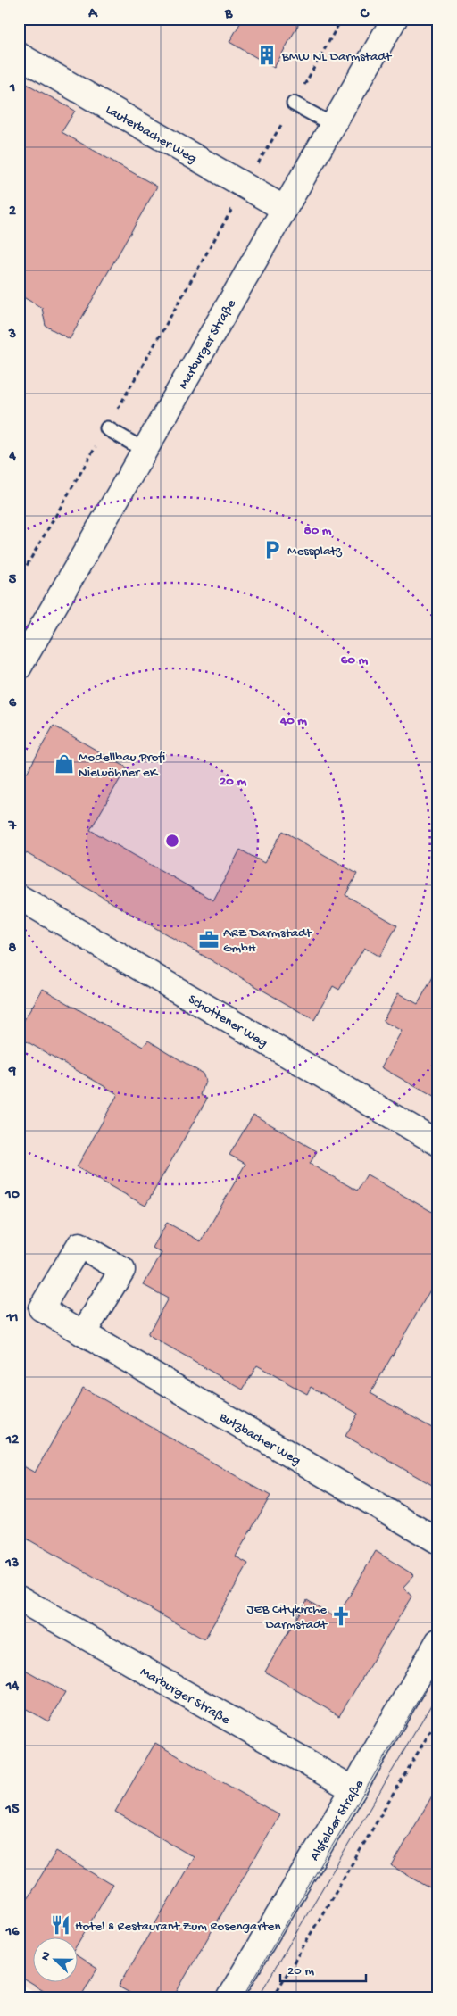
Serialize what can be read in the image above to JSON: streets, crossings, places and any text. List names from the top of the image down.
{
  "streets": {
    "street": [
      "Lauterbacher Weg",
      "Marburger Straße",
      "Schottener Weg",
      "Butzbacher Weg",
      "Alsfelder Straße"
    ]
  },
  "crossings": [
    ["Lauterbacher Weg", "Marburger Straße"],
    ["Marburger Straße", "Alsfelder Straße"]
  ],
  "places": {
    "building": ["BMW NL Darmstadt"],
    "parking": ["Messplatz"],
    "shop": ["Modellbau Profi Niewöhner eK"],
    "office": ["ARZ Darmstadt GmbH"],
    "church": ["JEB Citykirche Darmstadt"],
    "restaurant": ["Hotel & Restaurant Zum Rosengarten"]
  },
  "scale_bar": "20 m",
  "north": "left",
  "grid": {
    "columns": ["A", "B", "C"],
    "rows": [
      "1",
      "2",
      "3",
      "4",
      "5",
      "6",
      "7",
      "8",
      "9",
      "10",
      "11",
      "12",
      "13",
      "14",
      "15",
      "16"
    ]
  },
  "rings": [
    "80 m",
    "60 m",
    "40 m",
    "20 m"
  ]
}
